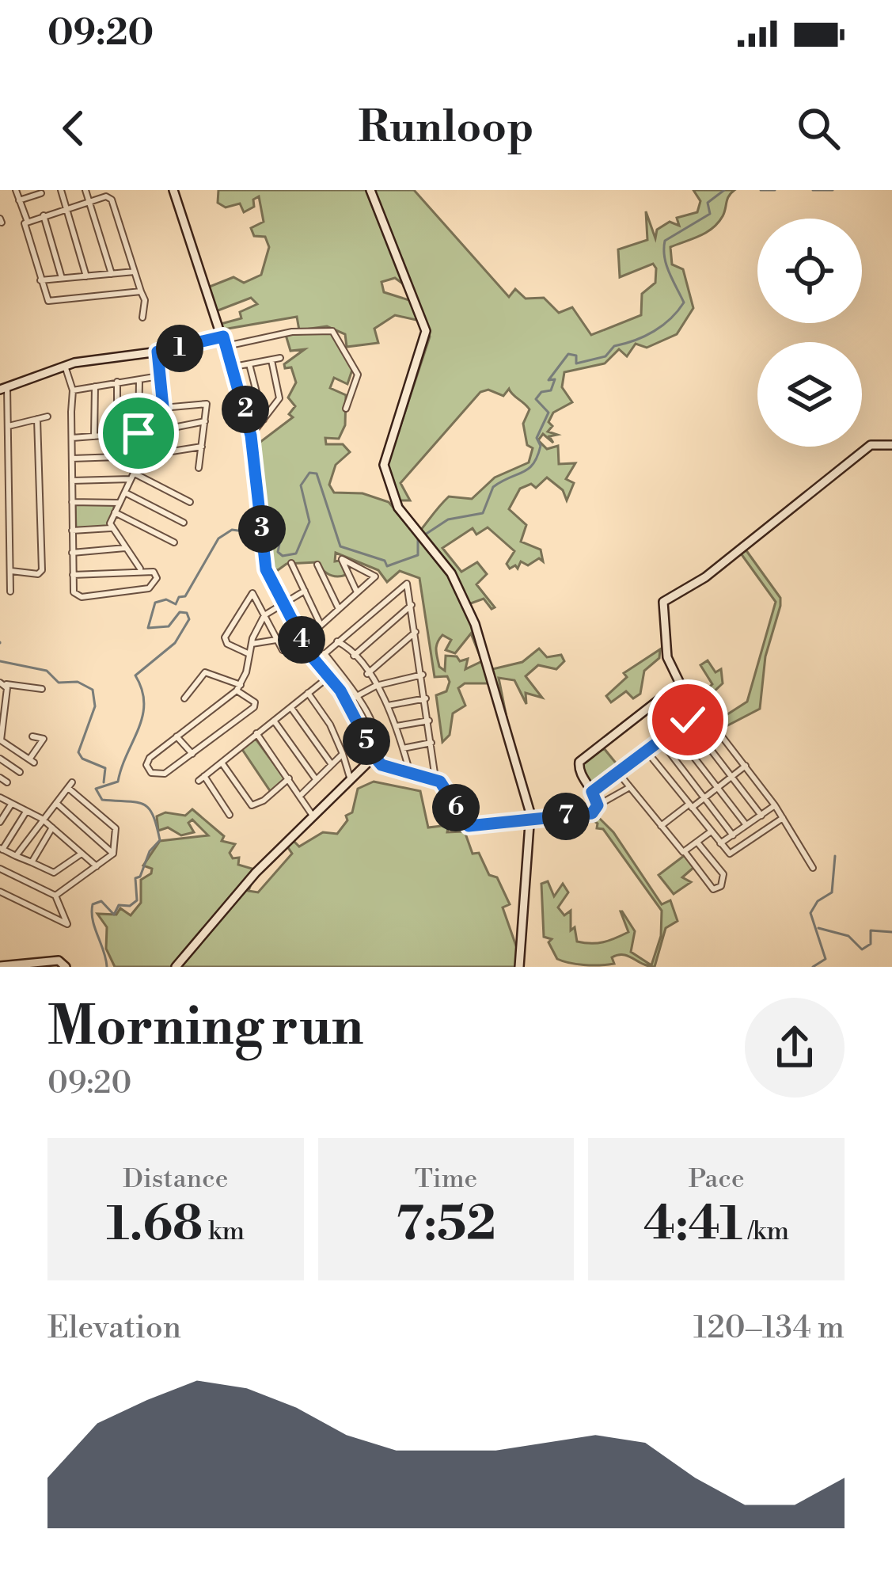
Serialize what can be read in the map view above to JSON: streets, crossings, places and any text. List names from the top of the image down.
{
  "page": {
    "status": "09:20",
    "header": "Runloop",
    "pins": [
      "1",
      "2",
      "3",
      "4",
      "5",
      "6",
      "7"
    ],
    "heading": ["Morning run", "09:20"],
    "stats": [
      ["Distance", "1.68 km"],
      ["Time", "7:52"],
      ["Pace", "4:41 /km"]
    ],
    "chart": ["Elevation", "120–134 m"]
  }
}
